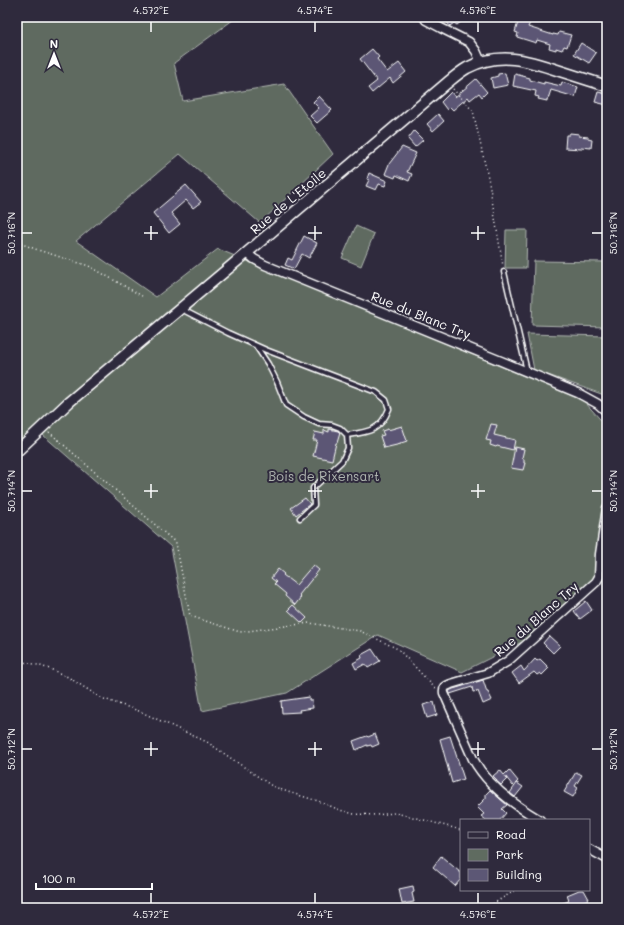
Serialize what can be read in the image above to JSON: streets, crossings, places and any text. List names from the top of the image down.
{
  "streets": {
    "street": ["Rue de L'Etoile", "Rue du Blanc Try"]
  },
  "crossings": [
    ["Rue de L'Etoile", "Rue du Blanc Try"]
  ],
  "parks": ["Bois de Rixensart"],
  "legend": ["Road", "Park", "Building"],
  "scale_bar": "100 m",
  "north": "top",
  "coordinates": [
    "4.572°E",
    "4.574°E",
    "4.576°E",
    "50.716°N",
    "50.714°N",
    "50.712°N"
  ]
}
